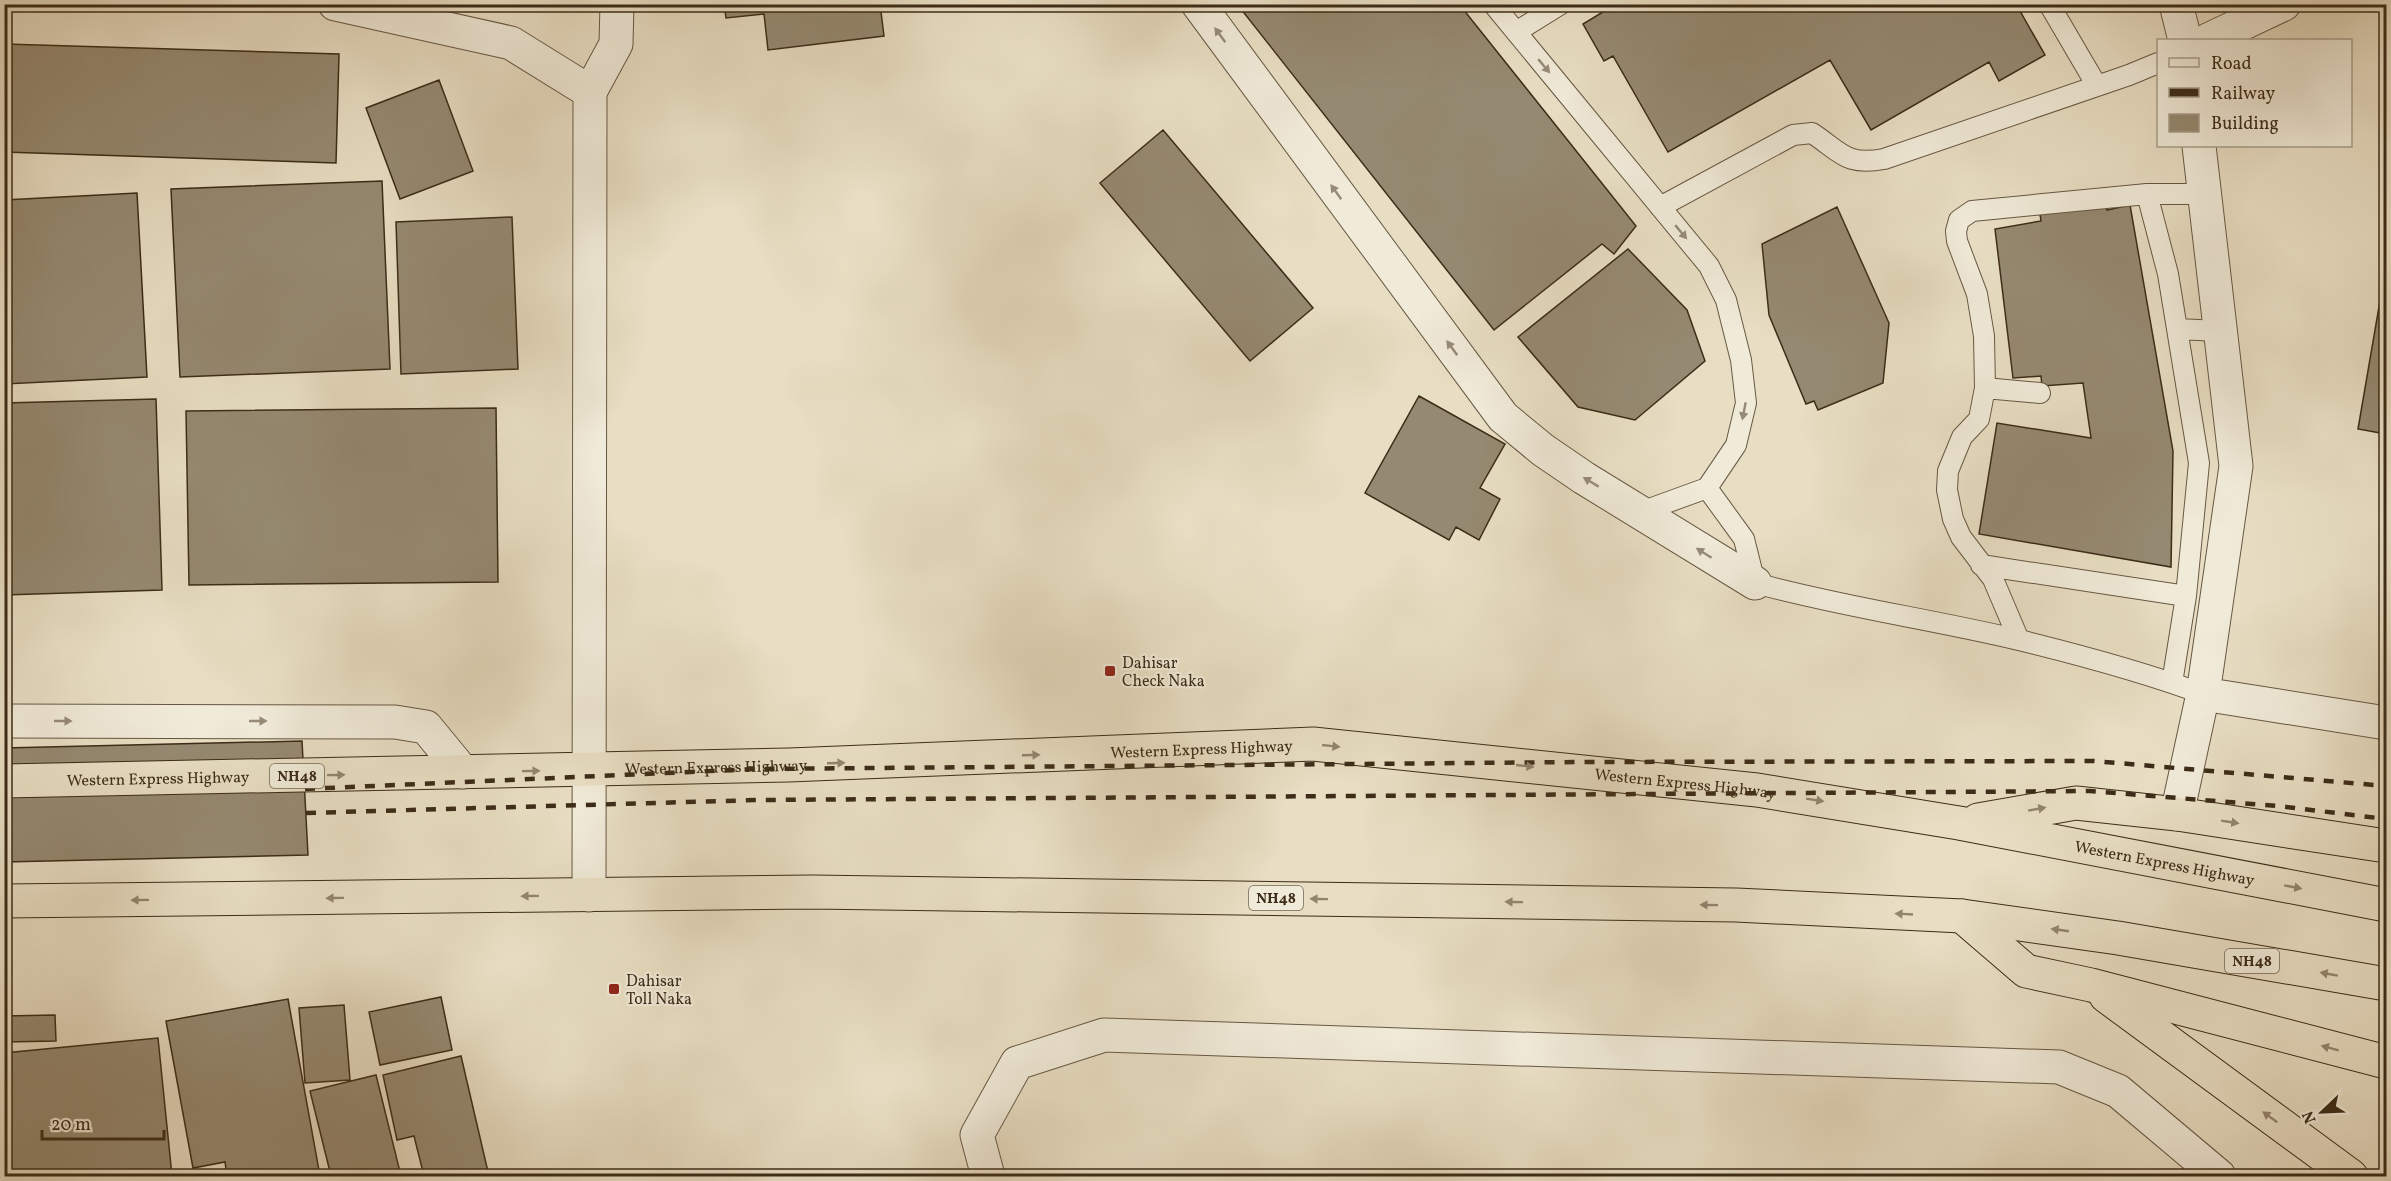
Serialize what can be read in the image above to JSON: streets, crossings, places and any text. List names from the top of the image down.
{
  "streets": {
    "highway": ["Western Express Highway", "NH48"]
  },
  "places": {
    "transit": ["Dahisar Check Naka", "Dahisar Toll Naka"]
  },
  "legend": ["Road", "Railway", "Building"],
  "scale_bar": "20 m",
  "north": "bottom left"
}
